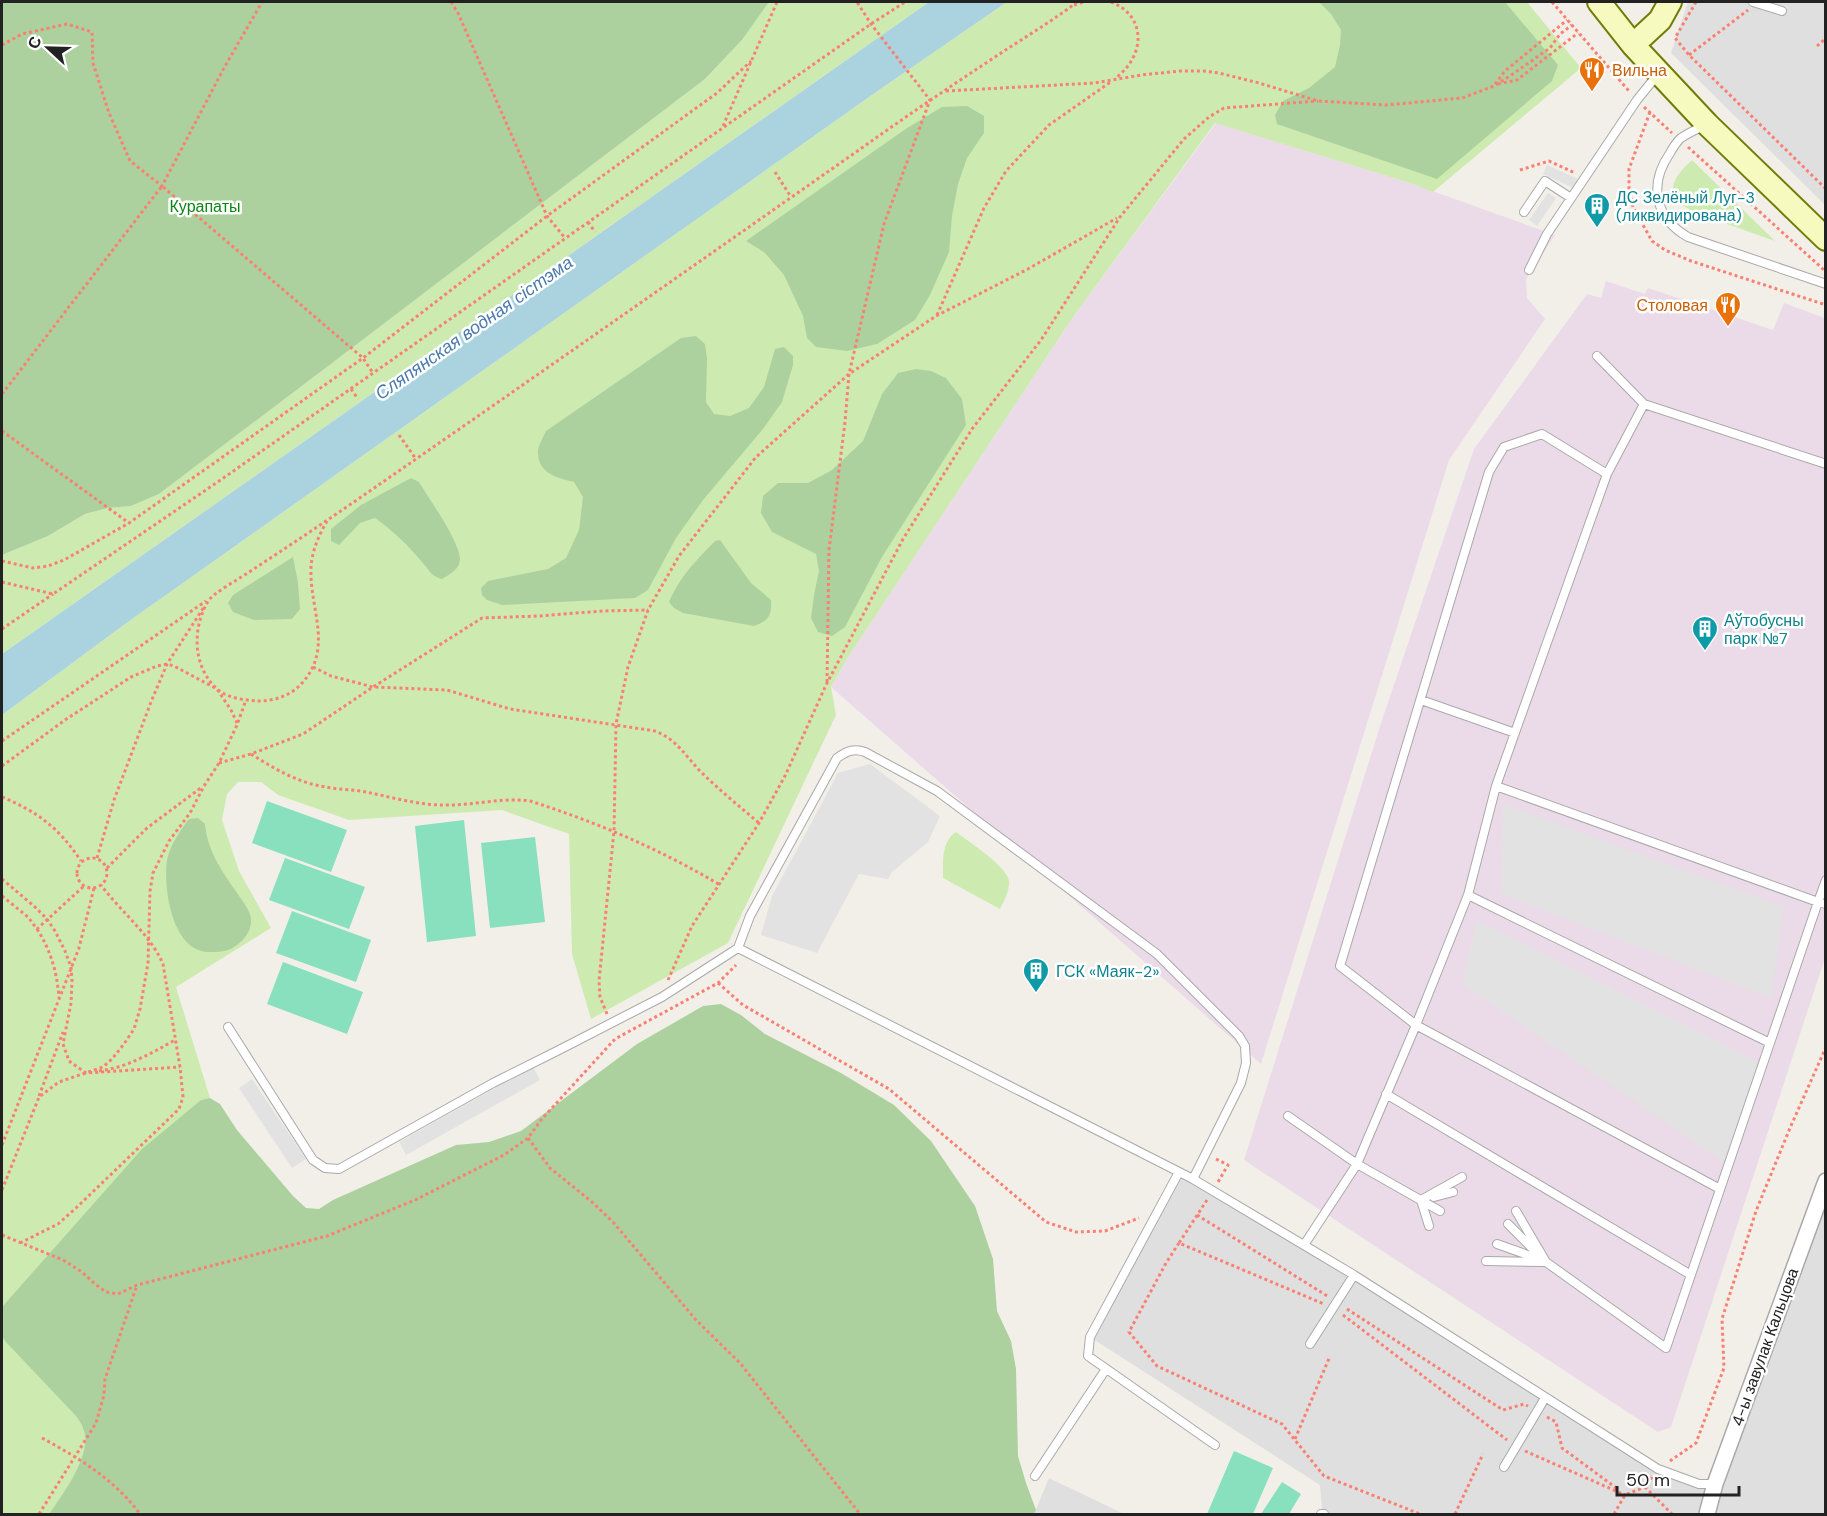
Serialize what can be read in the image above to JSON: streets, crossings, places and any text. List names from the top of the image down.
{
  "streets": {
    "street": ["4-ы завулак Кальцова"]
  },
  "water": ["Сляпянская водная сістэма"],
  "parks": ["Курапаты"],
  "places": {
    "restaurant": ["Вильна", "Столовая"],
    "building": ["ДС Зелёный Луг-3 (ликвидирована)", "Аўтобусны парк №7", "ГСК «Маяк-2»"]
  },
  "scale_bar": "50 m",
  "north": "left"
}
